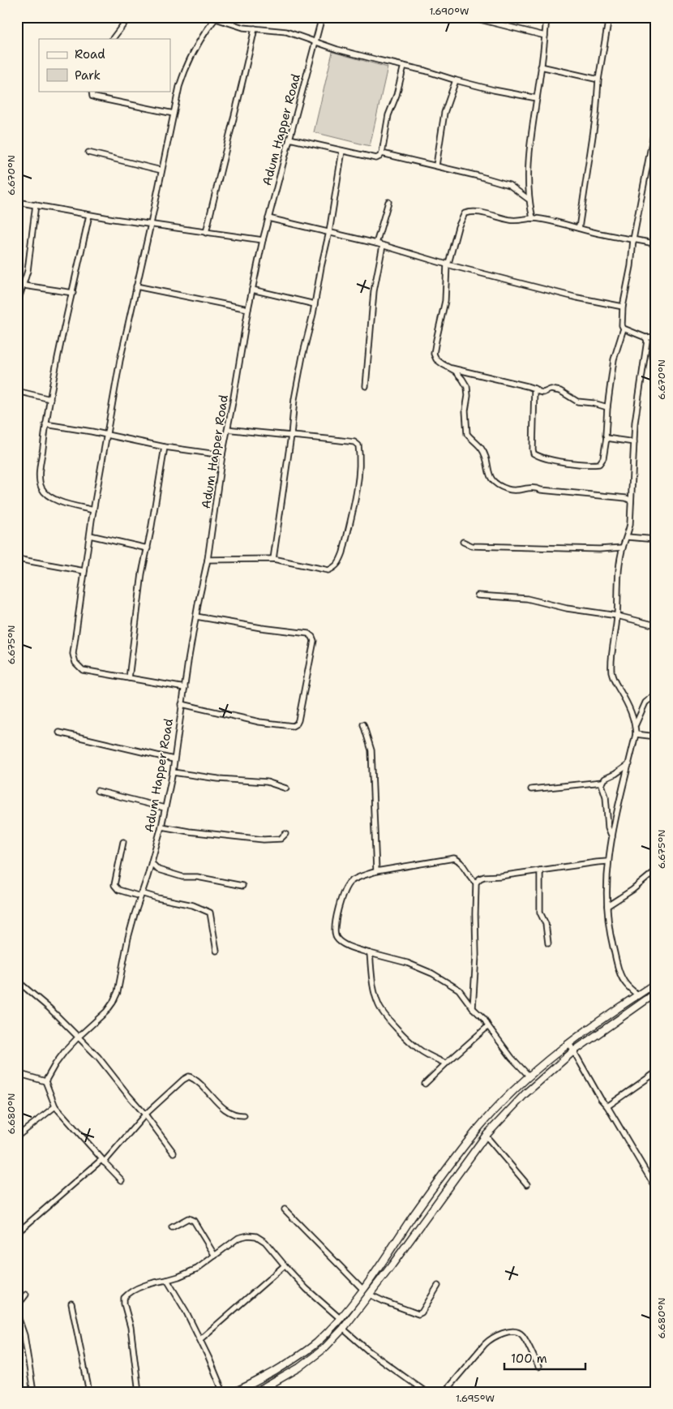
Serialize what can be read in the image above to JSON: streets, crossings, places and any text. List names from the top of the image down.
{
  "streets": {
    "street": ["Adum Happer Road"]
  },
  "legend": ["Road", "Park"],
  "scale_bar": "100 m",
  "coordinates": [
    "1.690°W",
    "6.670°N",
    "6.675°N",
    "6.680°N",
    "1.695°W"
  ]
}
